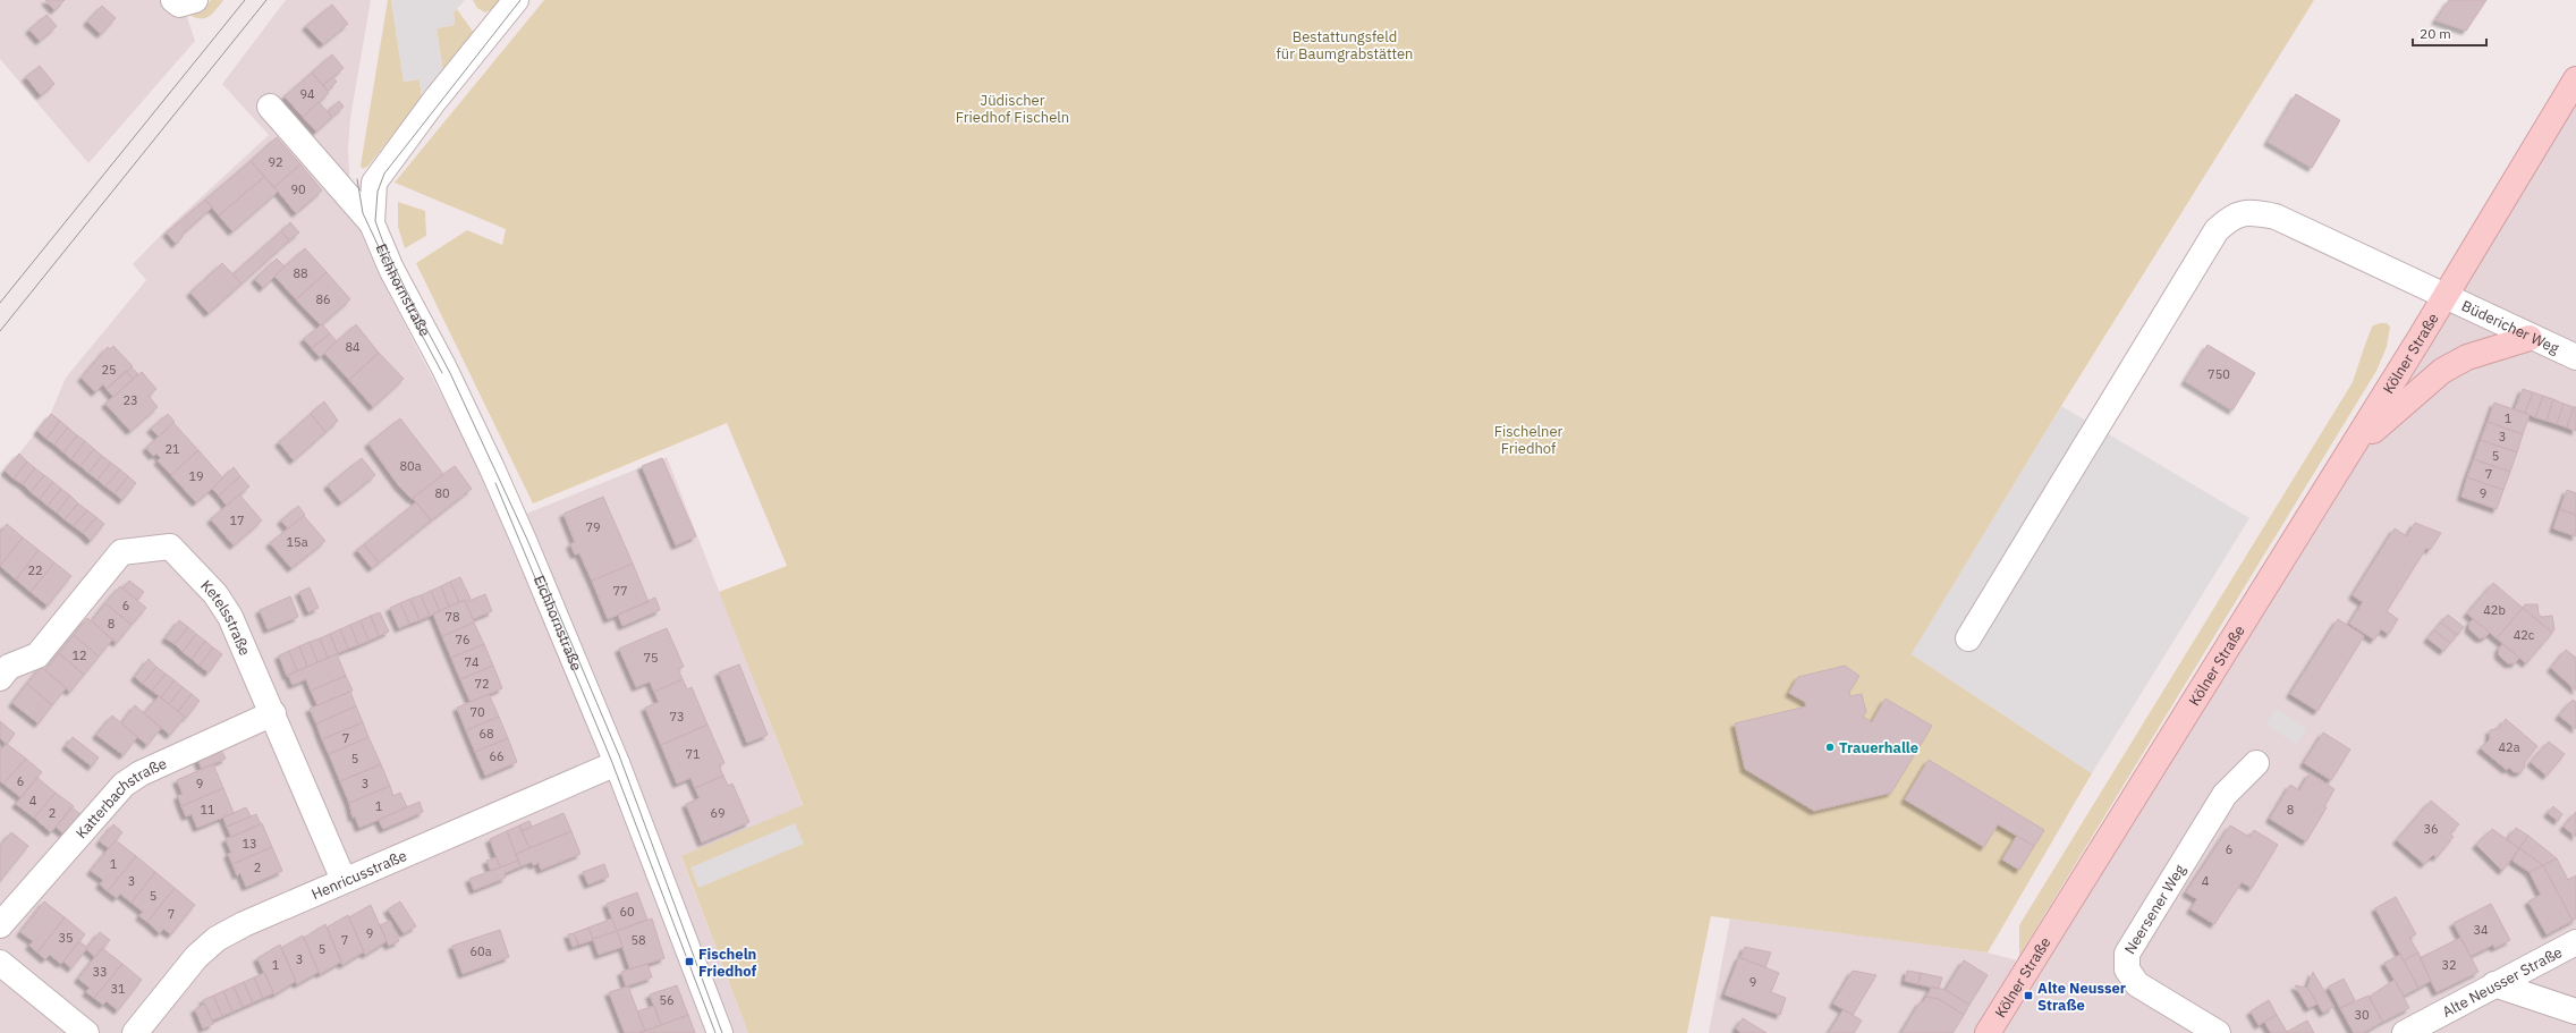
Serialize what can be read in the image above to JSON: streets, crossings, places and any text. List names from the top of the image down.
{
  "streets": {
    "main road": ["Kölner Straße"],
    "street": [
      "Eichhornstraße",
      "Büdericher Weg",
      "Ketelsstraße",
      "Katterbachstraße",
      "Henricusstraße",
      "Neersener Weg",
      "Alte Neusser Straße"
    ]
  },
  "crossings": [
    ["Eichhornstraße", "Henricusstraße"],
    ["Büdericher Weg", "Kölner Straße"],
    ["Ketelsstraße", "Katterbachstraße"],
    ["Ketelsstraße", "Henricusstraße"]
  ],
  "parks": ["Bestattungsfeld für Baumgrabstätten", "Jüdischer Friedhof Fischeln", "Fischelner Friedhof"],
  "places": {
    "other": ["Trauerhalle"],
    "transit": ["Fischeln Friedhof", "Alte Neusser Straße"]
  },
  "house_numbers": [
    "94",
    "92",
    "90",
    "88",
    "86",
    "84",
    "25",
    "750",
    "23",
    "1",
    "3",
    "21",
    "5",
    "80a",
    "7",
    "19",
    "80",
    "9",
    "17",
    "79",
    "15a",
    "22",
    "77",
    "6",
    "42b",
    "78",
    "8",
    "42c",
    "76",
    "12",
    "75",
    "74",
    "72",
    "70",
    "73",
    "68",
    "7",
    "42a",
    "71",
    "66",
    "5",
    "6",
    "9",
    "3",
    "4",
    "1",
    "11",
    "8",
    "2",
    "69",
    "36",
    "13",
    "6",
    "1",
    "2",
    "3",
    "4",
    "5",
    "60",
    "7",
    "34",
    "9",
    "35",
    "7",
    "58",
    "5",
    "60a",
    "3",
    "1",
    "32",
    "33",
    "9",
    "31",
    "56",
    "30"
  ],
  "scale_bar": "20 m"
}
